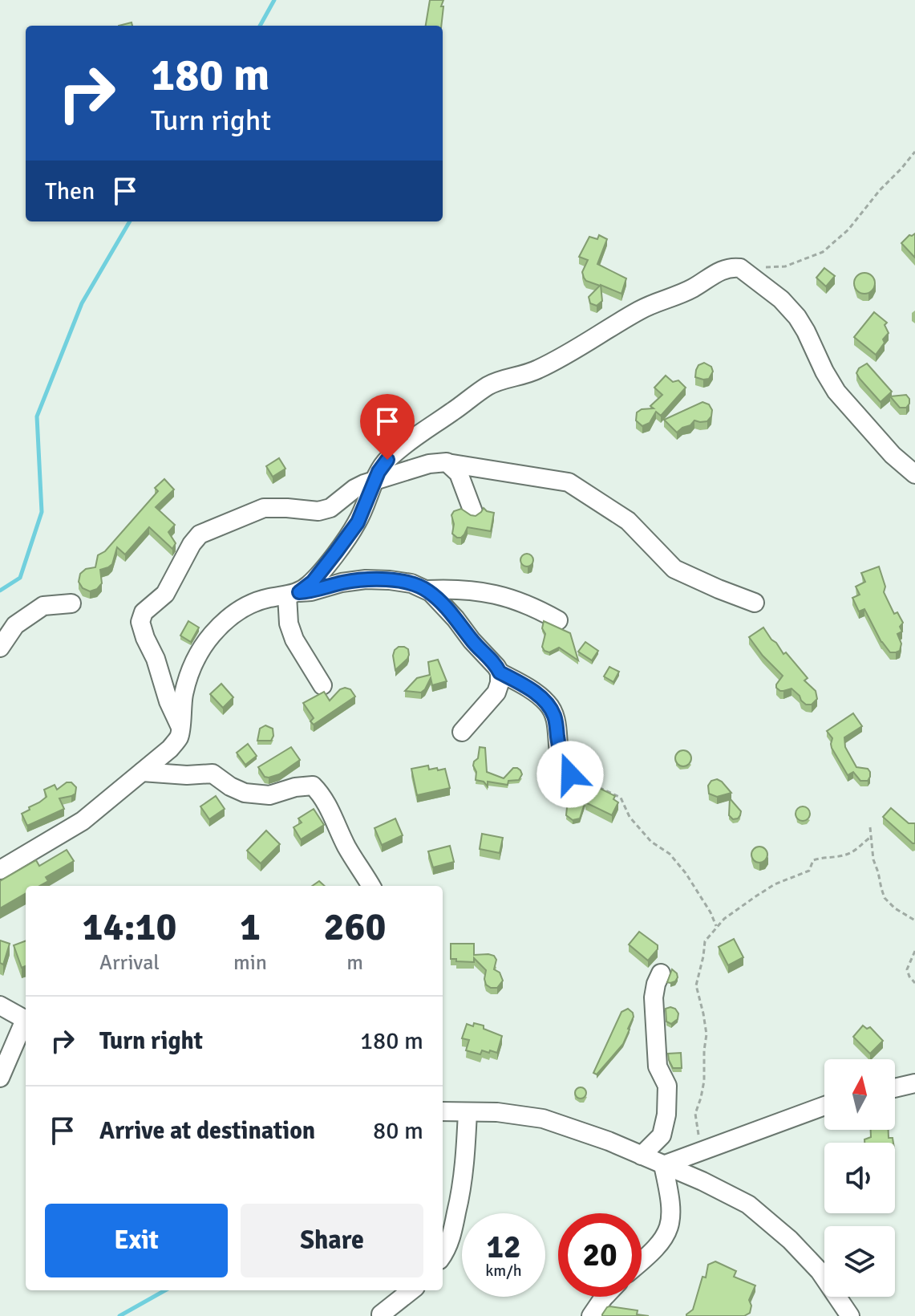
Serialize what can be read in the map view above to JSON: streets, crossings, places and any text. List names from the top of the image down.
{
  "north": "top",
  "page": {
    "turn": ["180 m", "Turn right"],
    "then": "Then",
    "eta": [
      "14:10",
      "Arrival",
      "1",
      "min",
      "260",
      "m"
    ],
    "list": [
      {
        "name": "Turn right",
        "value": "180 m"
      },
      {
        "name": "Arrive at destination",
        "value": "80 m"
      }
    ],
    "buttons": ["Exit", "Share"],
    "speed": "12 km/h",
    "limit": "20"
  }
}
